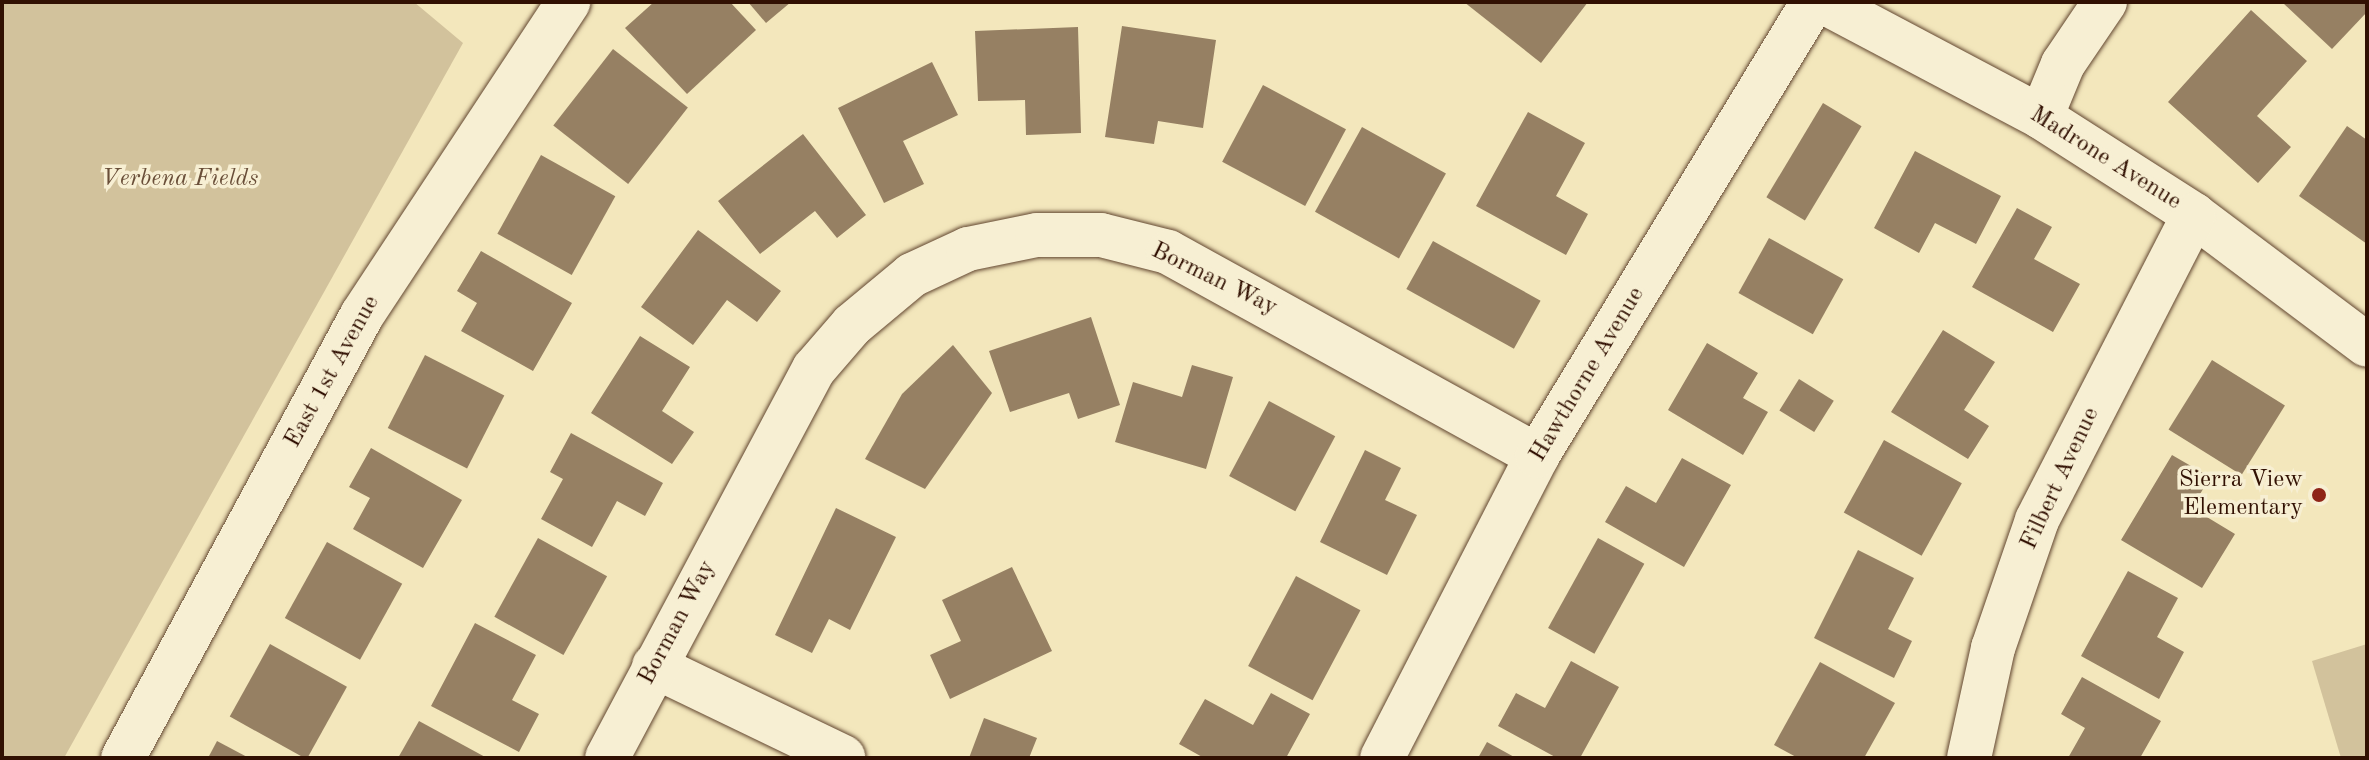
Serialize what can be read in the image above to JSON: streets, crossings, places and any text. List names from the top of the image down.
{
  "streets": {
    "street": [
      "Madrone Avenue",
      "Borman Way",
      "East 1st Avenue",
      "Hawthorne Avenue",
      "Filbert Avenue"
    ]
  },
  "crossings": [
    ["Madrone Avenue", "Filbert Avenue"],
    ["Borman Way", "Hawthorne Avenue"]
  ],
  "parks": ["Verbena Fields"],
  "places": ["Sierra View Elementary"]
}
